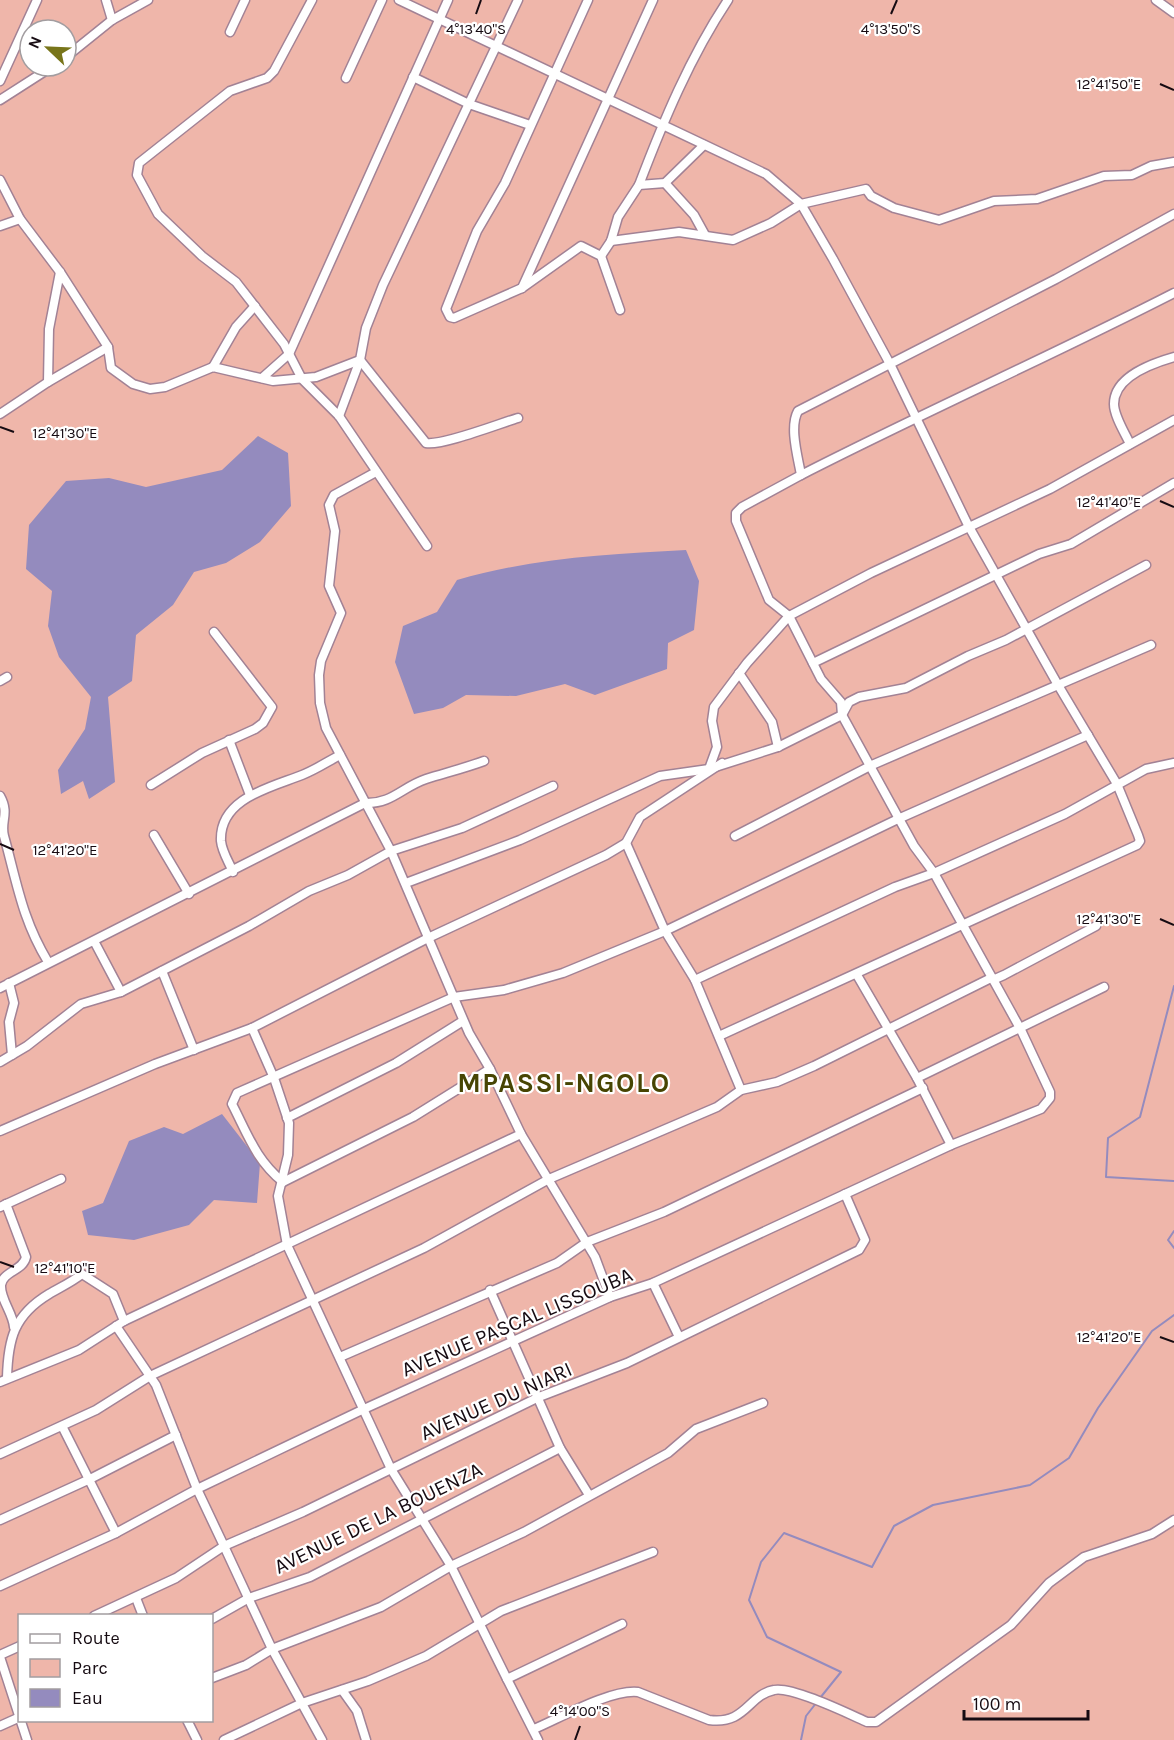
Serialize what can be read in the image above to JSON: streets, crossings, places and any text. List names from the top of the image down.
{
  "streets": {
    "street": ["AVENUE PASCAL LISSOUBA", "AVENUE DU NIARI", "AVENUE DE LA BOUENZA"]
  },
  "crossings": [
    ["AVENUE PASCAL LISSOUBA", "AVENUE DU NIARI"]
  ],
  "districts": ["MPASSI-NGOLO"],
  "legend": ["Route", "Parc", "Eau"],
  "scale_bar": "100 m",
  "north": "top left",
  "coordinates": [
    "4°13'40\"S",
    "4°13'50\"S",
    "12°41'50\"E",
    "12°41'30\"E",
    "12°41'40\"E",
    "12°41'20\"E",
    "12°41'10\"E",
    "4°14'00\"S"
  ]
}
